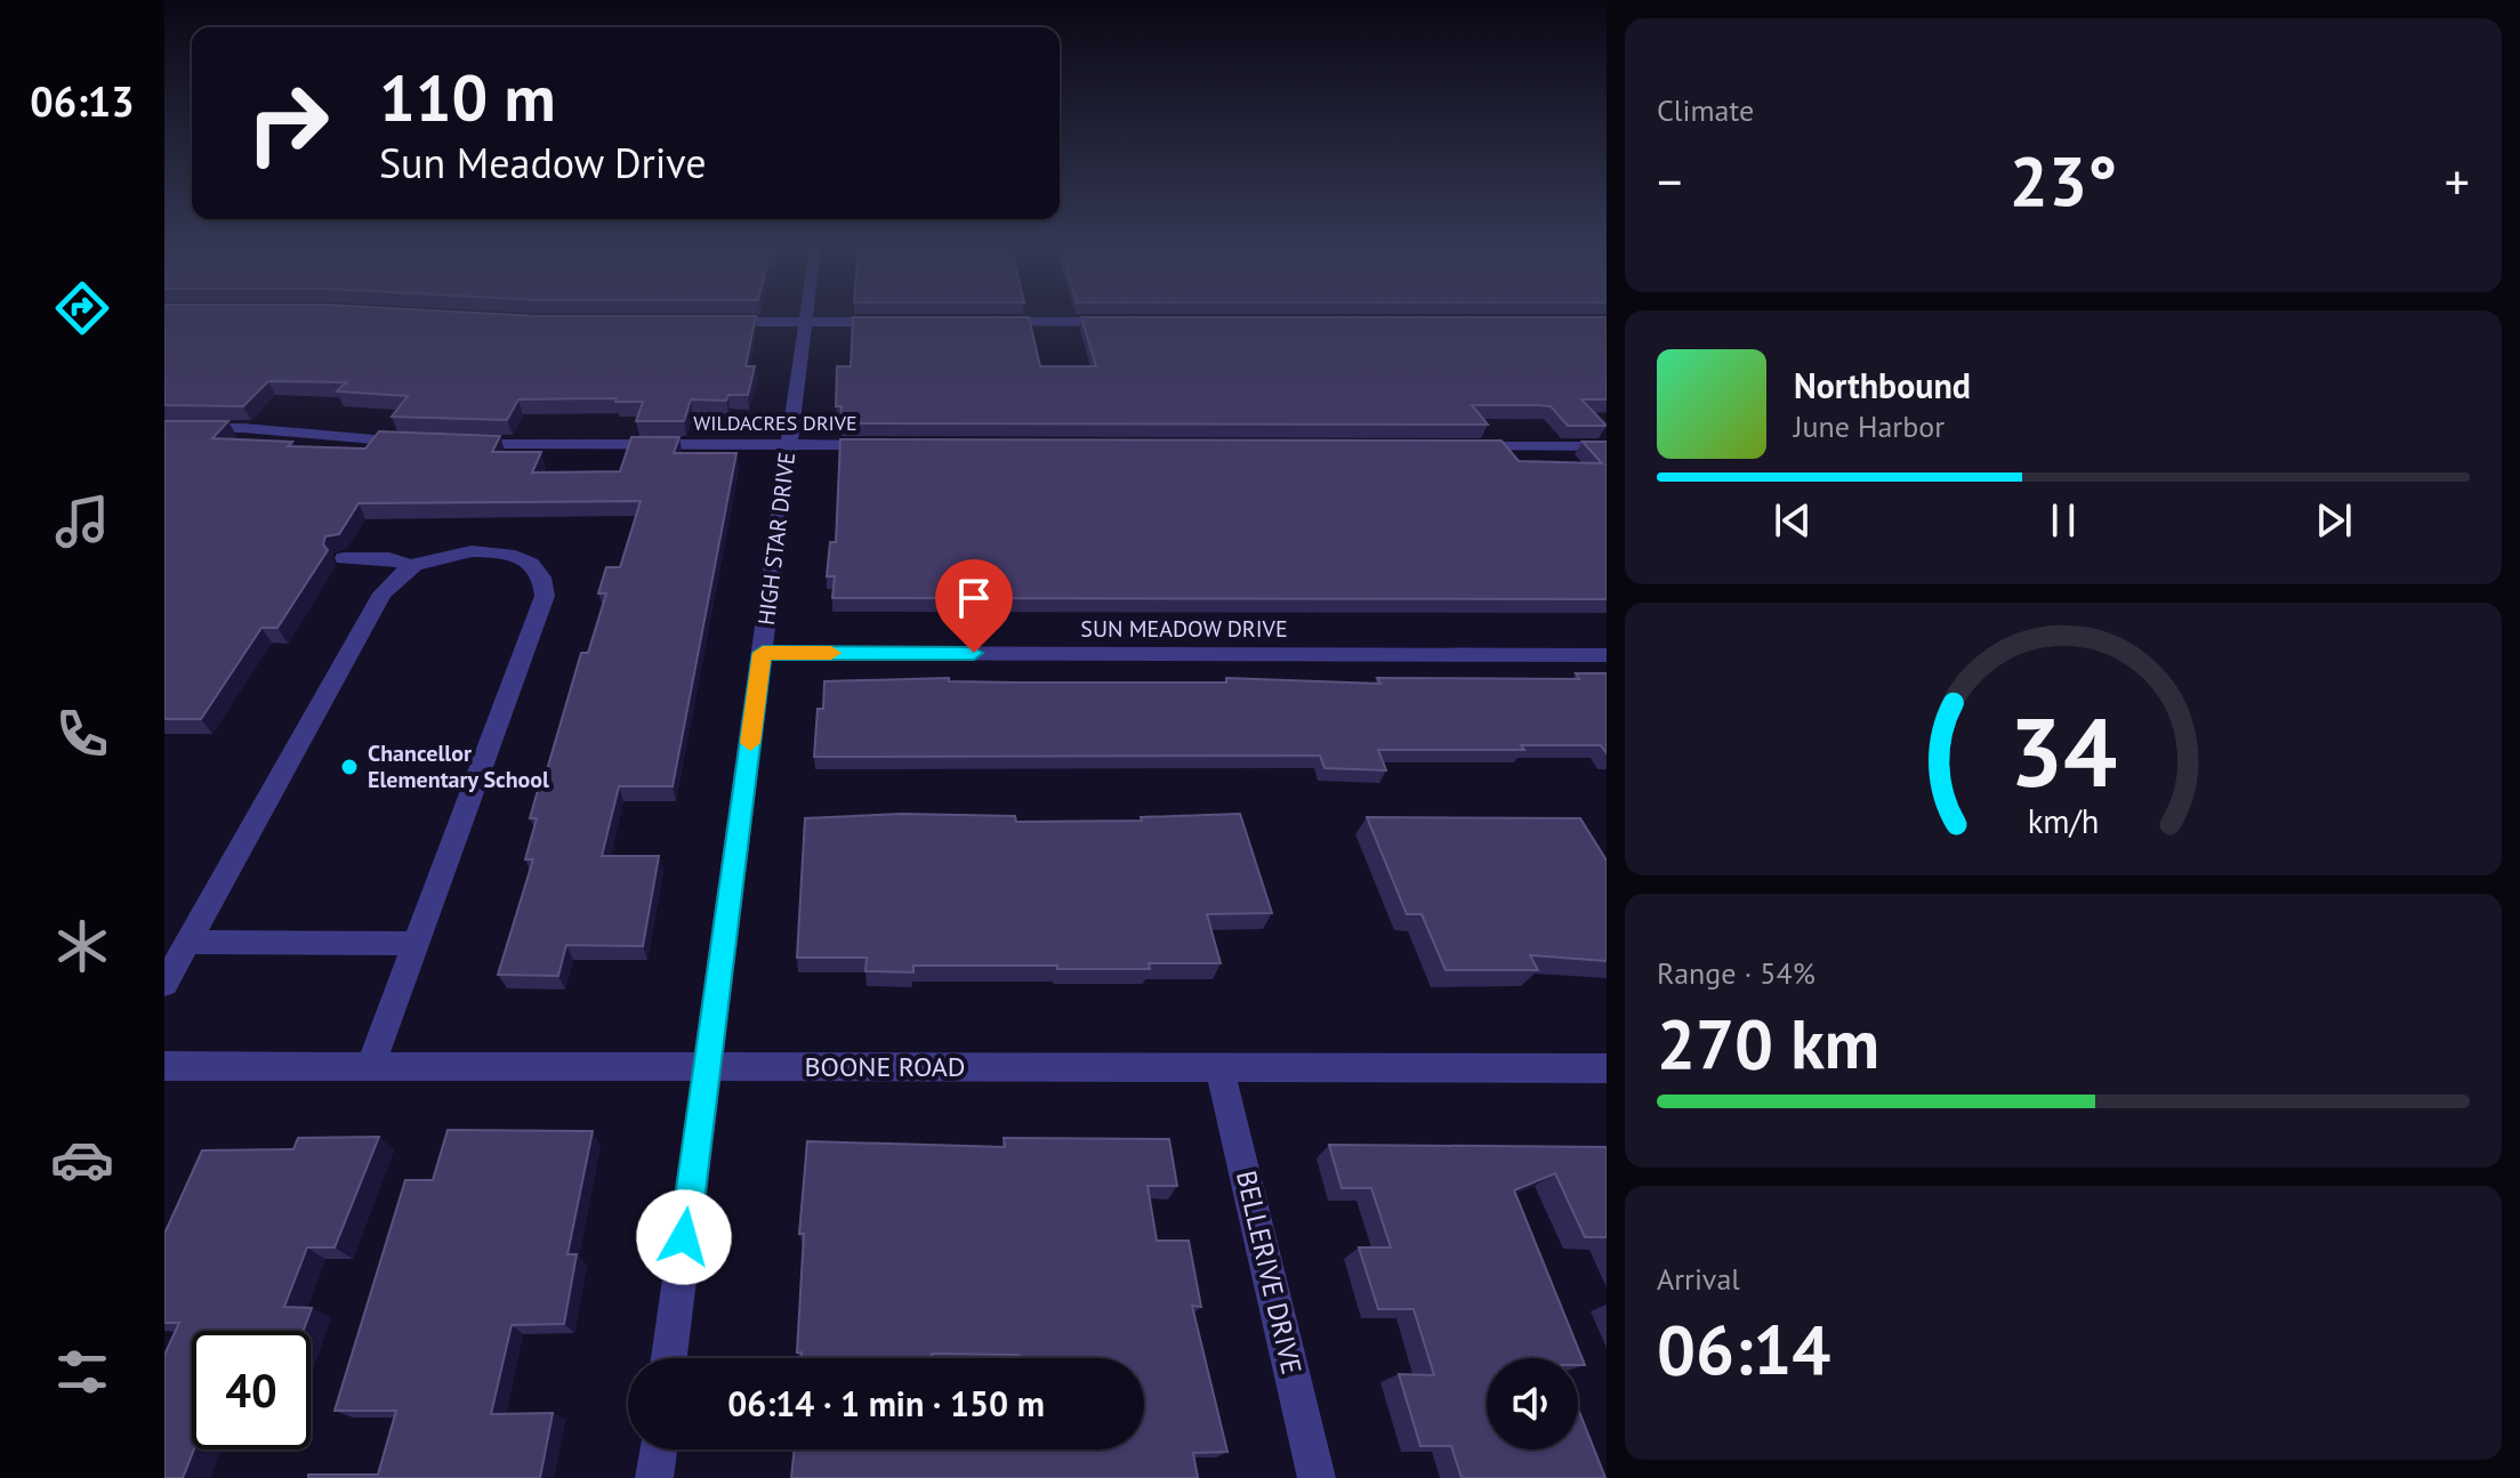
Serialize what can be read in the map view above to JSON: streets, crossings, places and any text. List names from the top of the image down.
{
  "streets": {
    "street": [
      "WILDACRES DRIVE",
      "HIGH STAR DRIVE",
      "SUN MEADOW DRIVE",
      "BOONE ROAD",
      "BELLERIVE DRIVE"
    ]
  },
  "crossings": [
    ["WILDACRES DRIVE", "HIGH STAR DRIVE"],
    ["HIGH STAR DRIVE", "SUN MEADOW DRIVE"],
    ["HIGH STAR DRIVE", "BOONE ROAD"],
    ["BOONE ROAD", "BELLERIVE DRIVE"]
  ],
  "places": ["Chancellor Elementary School"],
  "page": {
    "tabs": "06:13",
    "tile": [
      "Climate",
      ["Range · 54%", "270 km"],
      ["Arrival", "06:14"]
    ],
    "turn": ["110 m", "Sun Meadow Drive"],
    "heat": ["−", "23°", "+"],
    "song": ["Northbound", "June Harbor"],
    "limit": "40",
    "trip": "06:14 · 1 min · 150 m",
    "gauge": ["34", "km/h"]
  }
}
